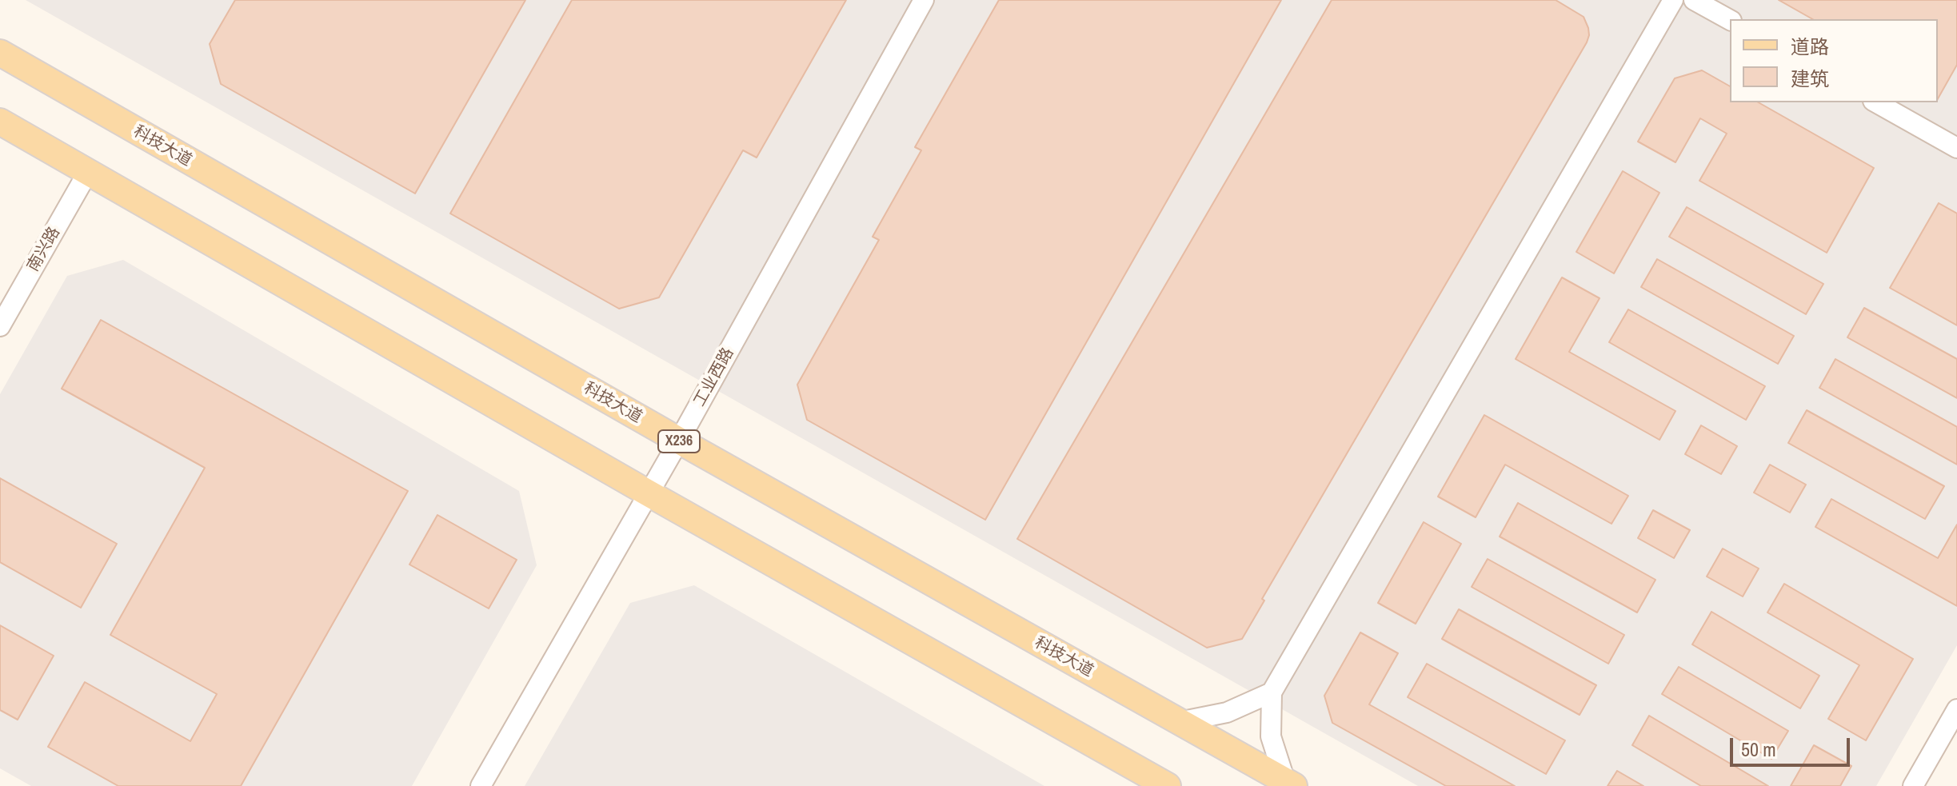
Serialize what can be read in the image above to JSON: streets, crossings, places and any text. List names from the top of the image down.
{
  "streets": {
    "main road": ["科技大道", "X236"],
    "street": ["南兴路", "工业西路"]
  },
  "crossings": [
    ["科技大道", "工业西路"]
  ],
  "legend": ["道路", "建筑"],
  "scale_bar": "50 m"
}
